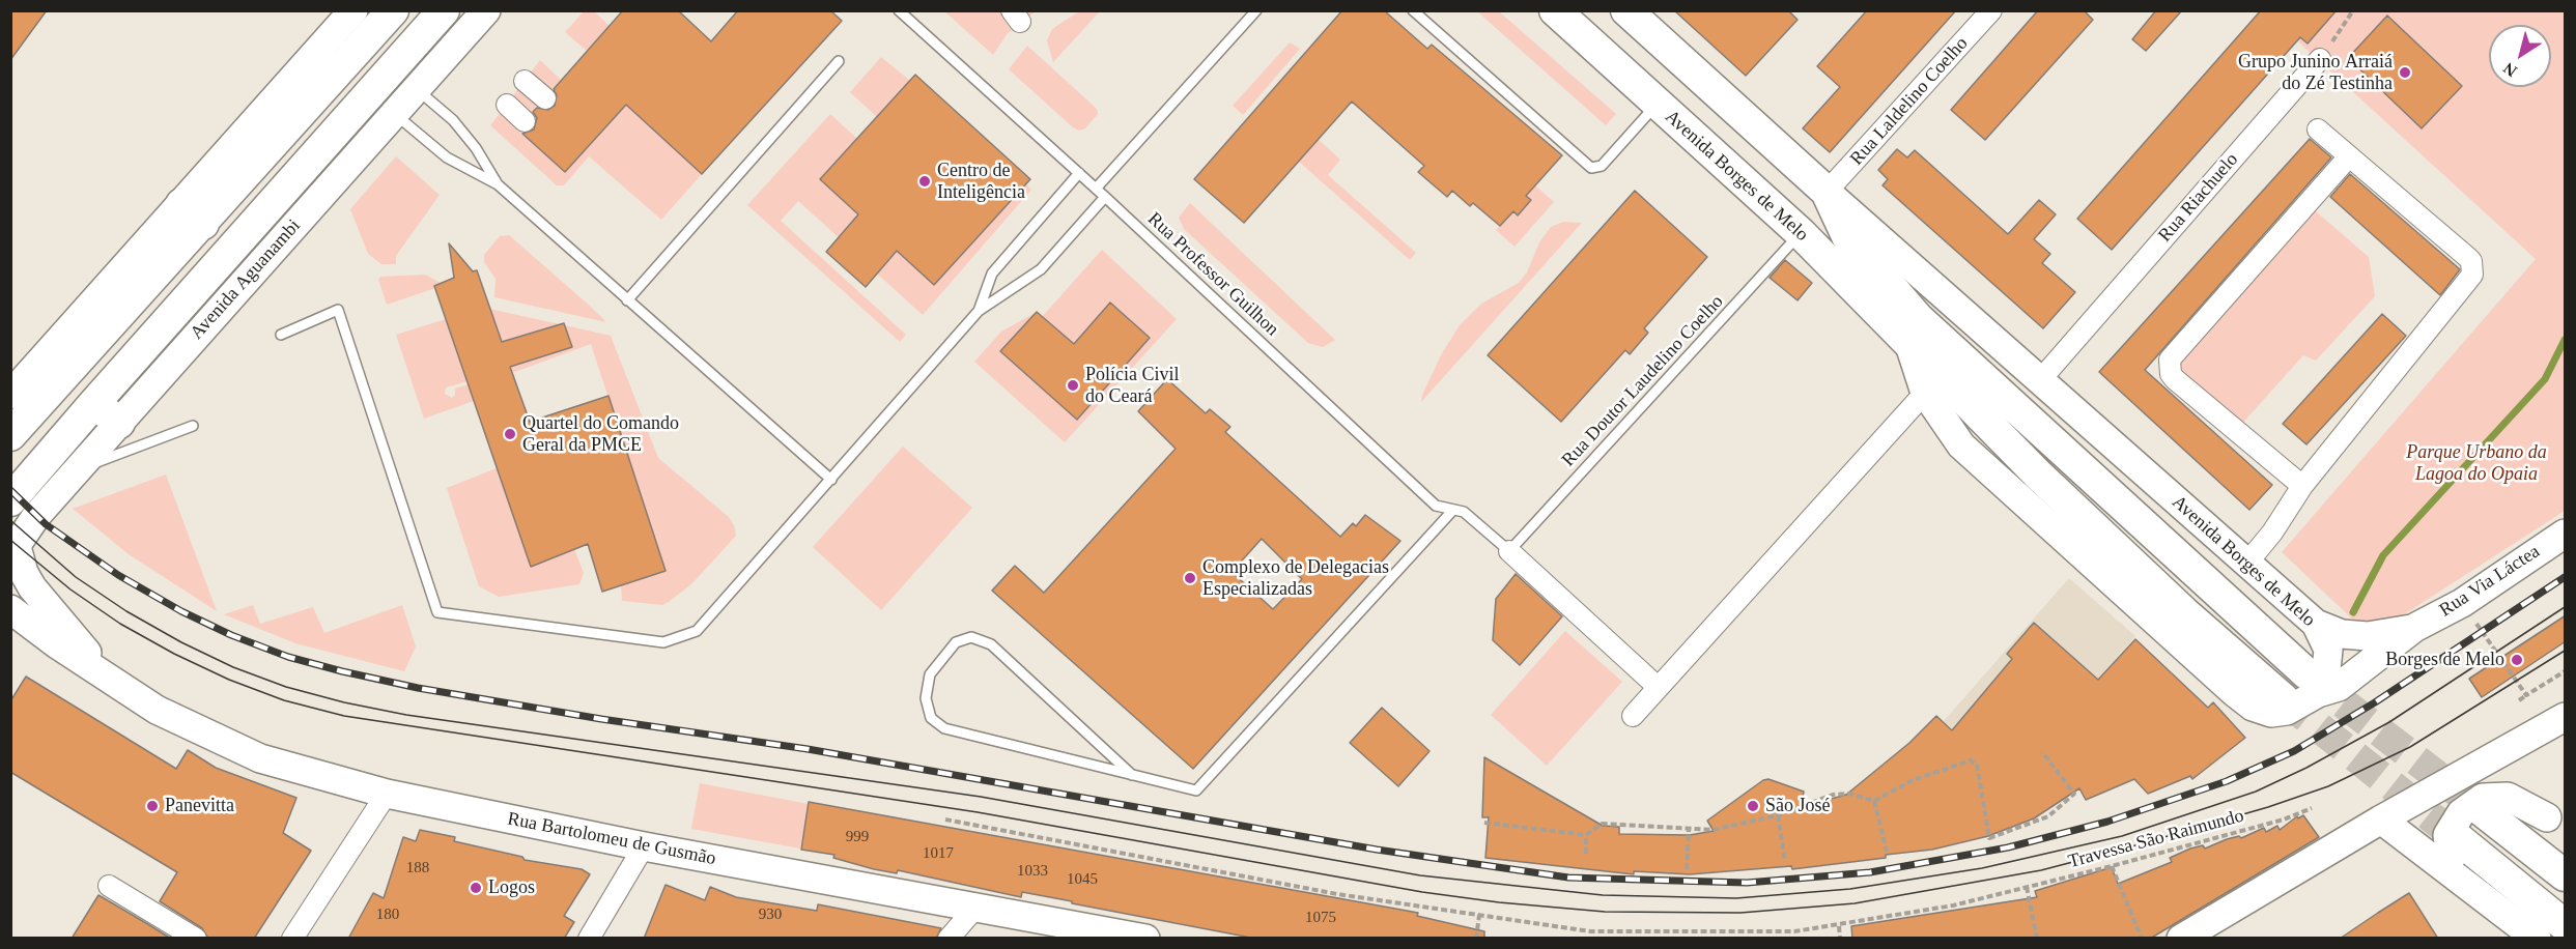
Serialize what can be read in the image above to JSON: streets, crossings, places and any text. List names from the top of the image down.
{
  "streets": {
    "main road": ["Avenida Borges de Melo", "Avenida Aguanambi"],
    "street": [
      "Rua Laldelino Coelho",
      "Rua Riachuelo",
      "Rua Via Láctea",
      "Rua Bartolomeu de Gusmão"
    ],
    "lane": ["Rua Professor Guilhon", "Rua Doutor Laudelino Coelho"],
    "path": ["Travessa São Raimundo"]
  },
  "crossings": [
    ["Rua Laldelino Coelho", "Avenida Borges de Melo"],
    ["Avenida Borges de Melo", "Rua Riachuelo"],
    ["Avenida Borges de Melo", "Rua Doutor Laudelino Coelho"],
    ["Avenida Borges de Melo", "Rua Via Láctea"],
    ["Rua Professor Guilhon", "Rua Doutor Laudelino Coelho"],
    ["Avenida Aguanambi", "Rua Bartolomeu de Gusmão"]
  ],
  "parks": ["Parque Urbano da Lagoa do Opaia"],
  "places": [
    "Grupo Junino Arraiá do Zé Testinha",
    "Centro de Inteligência",
    "Polícia Civil do Ceará",
    "Quartel do Comando Geral da PMCE",
    "Complexo de Delegacias Especializadas",
    "Borges de Melo",
    "Panevitta",
    "São José",
    "Logos"
  ],
  "house_numbers": [
    "999",
    "1017",
    "188",
    "1033",
    "1045",
    "180",
    "930",
    "1075"
  ],
  "north": "bottom left"
}
